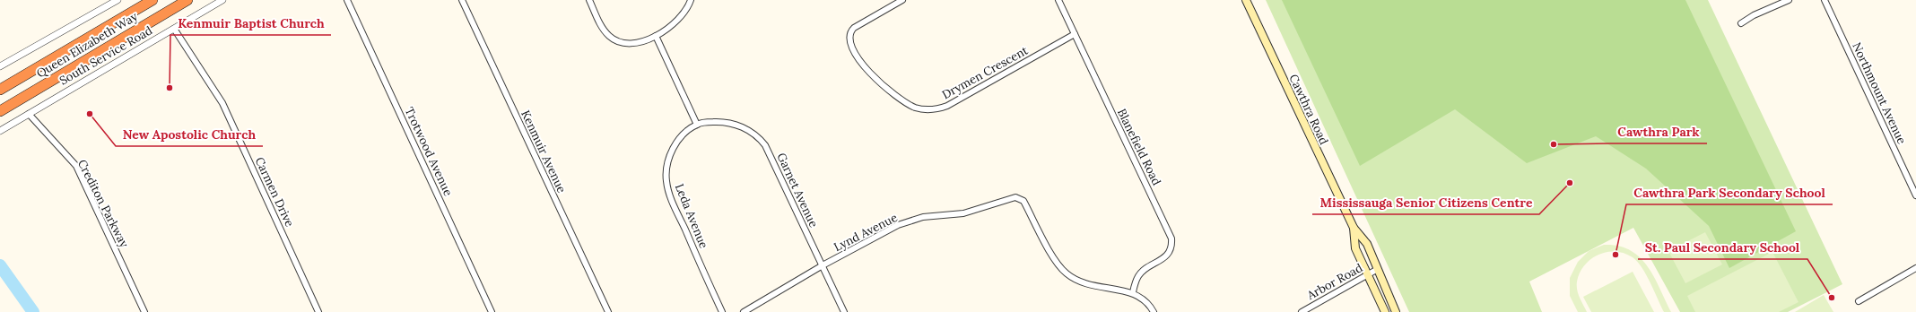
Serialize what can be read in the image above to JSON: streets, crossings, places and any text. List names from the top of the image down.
{
  "streets": {
    "highway": ["Queen Elizabeth Way"],
    "main road": ["Cawthra Road"],
    "street": [
      "South Service Road",
      "Drymen Crescent",
      "Northmount Avenue",
      "Blanefield Road",
      "Trotwood Avenue",
      "Kenmuir Avenue",
      "Garnet Avenue",
      "Carmen Drive",
      "Crediton Parkway",
      "Leda Avenue",
      "Lynd Avenue",
      "Arbor Road"
    ]
  },
  "crossings": [
    ["South Service Road", "Carmen Drive"],
    ["South Service Road", "Crediton Parkway"],
    ["Drymen Crescent", "Blanefield Road"],
    ["Cawthra Road", "Arbor Road"],
    ["Blanefield Road", "Lynd Avenue"],
    ["Garnet Avenue", "Leda Avenue"],
    ["Garnet Avenue", "Lynd Avenue"]
  ],
  "places": [
    "Kenmuir Baptist Church",
    "New Apostolic Church",
    "Cawthra Park",
    "Mississauga Senior Citizens Centre",
    "Cawthra Park Secondary School",
    "St. Paul Secondary School"
  ]
}
